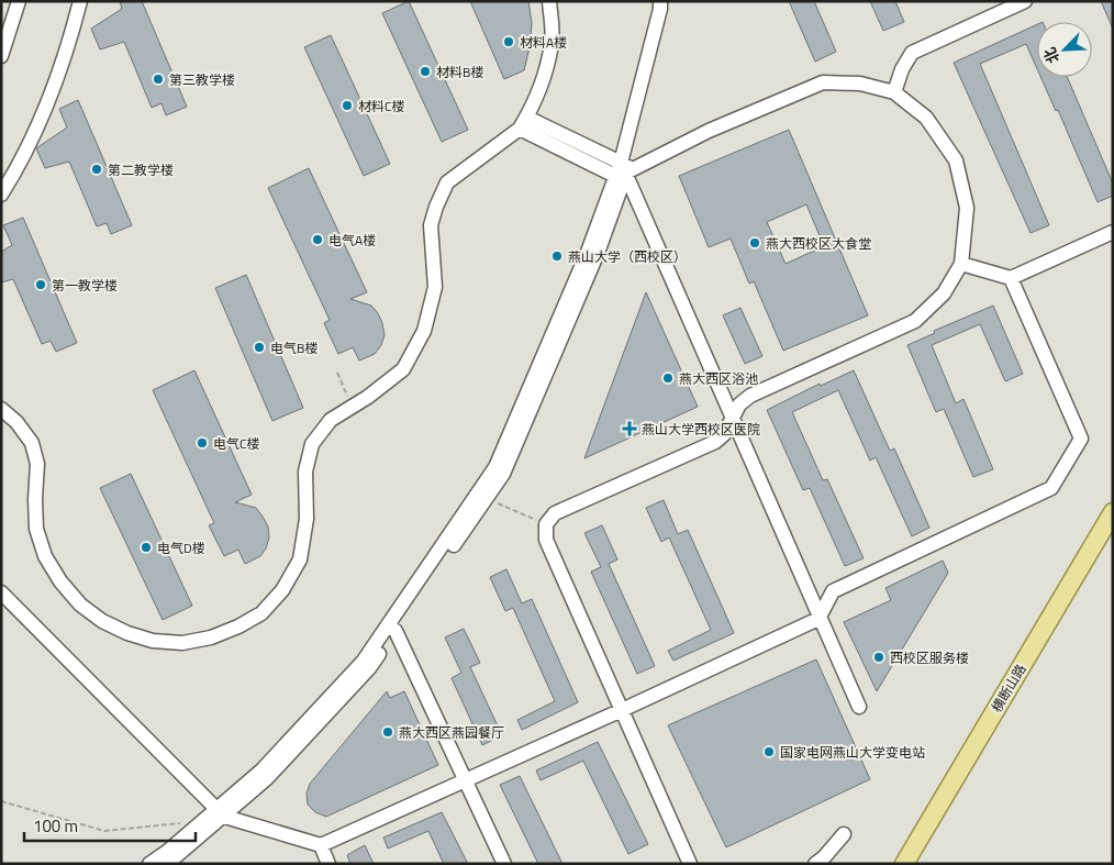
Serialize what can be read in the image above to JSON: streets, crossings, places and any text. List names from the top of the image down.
{
  "streets": {
    "main road": ["横断山路"]
  },
  "places": {
    "other": [
      "材料A楼",
      "材料B楼",
      "第三教学楼",
      "材料C楼",
      "第二教学楼",
      "电气A楼",
      "燕大西校区大食堂",
      "燕山大学（西校区）",
      "第一教学楼",
      "电气B楼",
      "燕大西区浴池",
      "电气C楼",
      "电气D楼",
      "西校区服务楼",
      "燕大西区燕园餐厅",
      "国家电网燕山大学变电站"
    ],
    "health": ["燕山大学西校区医院"]
  },
  "scale_bar": "100 m",
  "north": "bottom left"
}
